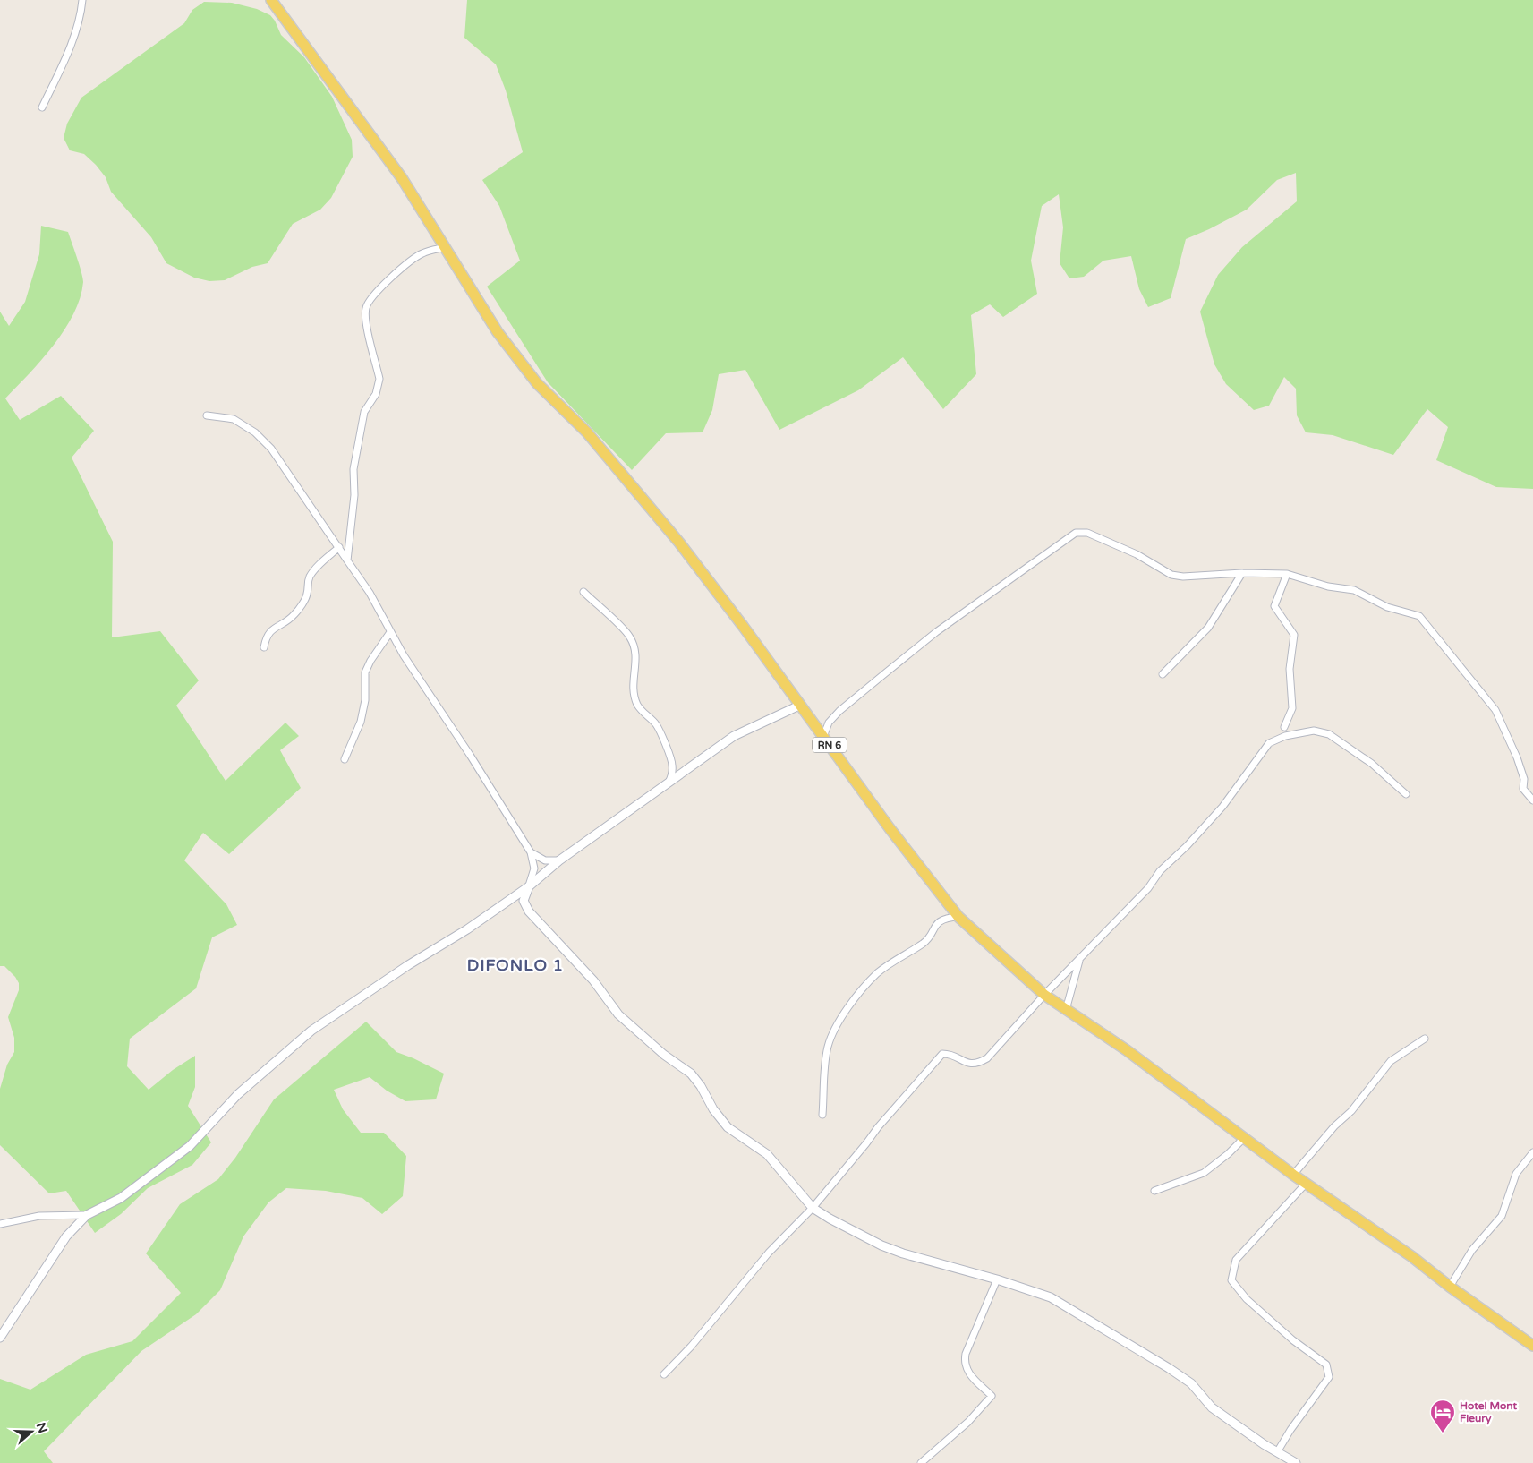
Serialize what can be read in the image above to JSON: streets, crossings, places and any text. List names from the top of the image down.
{
  "streets": {
    "main road": ["RN 6"]
  },
  "districts": ["DIFONLO 1"],
  "places": {
    "hotel": ["Hotel Mont Fleury"]
  },
  "north": "right"
}
